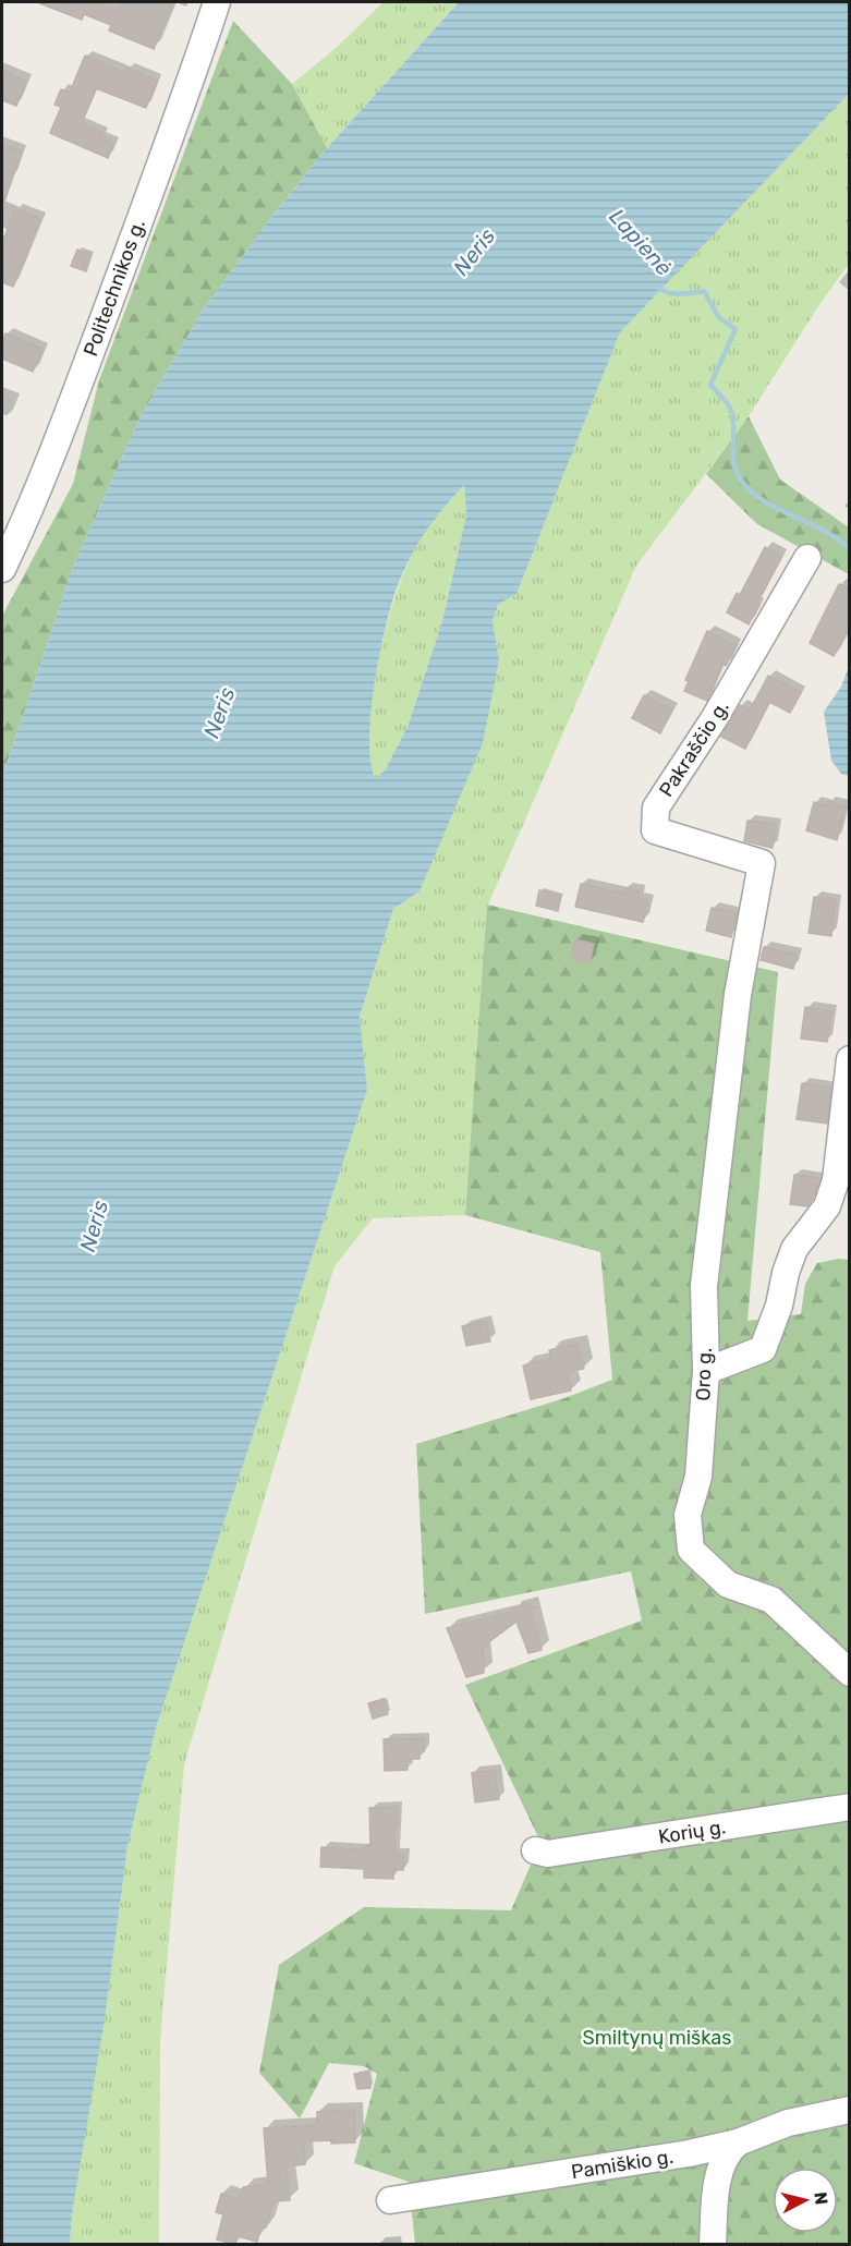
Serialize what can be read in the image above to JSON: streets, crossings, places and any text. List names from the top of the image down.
{
  "streets": {
    "street": [
      "Politechnikos g.",
      "Pakraščio g.",
      "Oro g.",
      "Korių g.",
      "Pamiškio g."
    ]
  },
  "crossings": [
    ["Pakraščio g.", "Oro g."]
  ],
  "water": ["Lapienė", "Neris"],
  "parks": ["Smiltynų miškas"],
  "north": "right"
}
